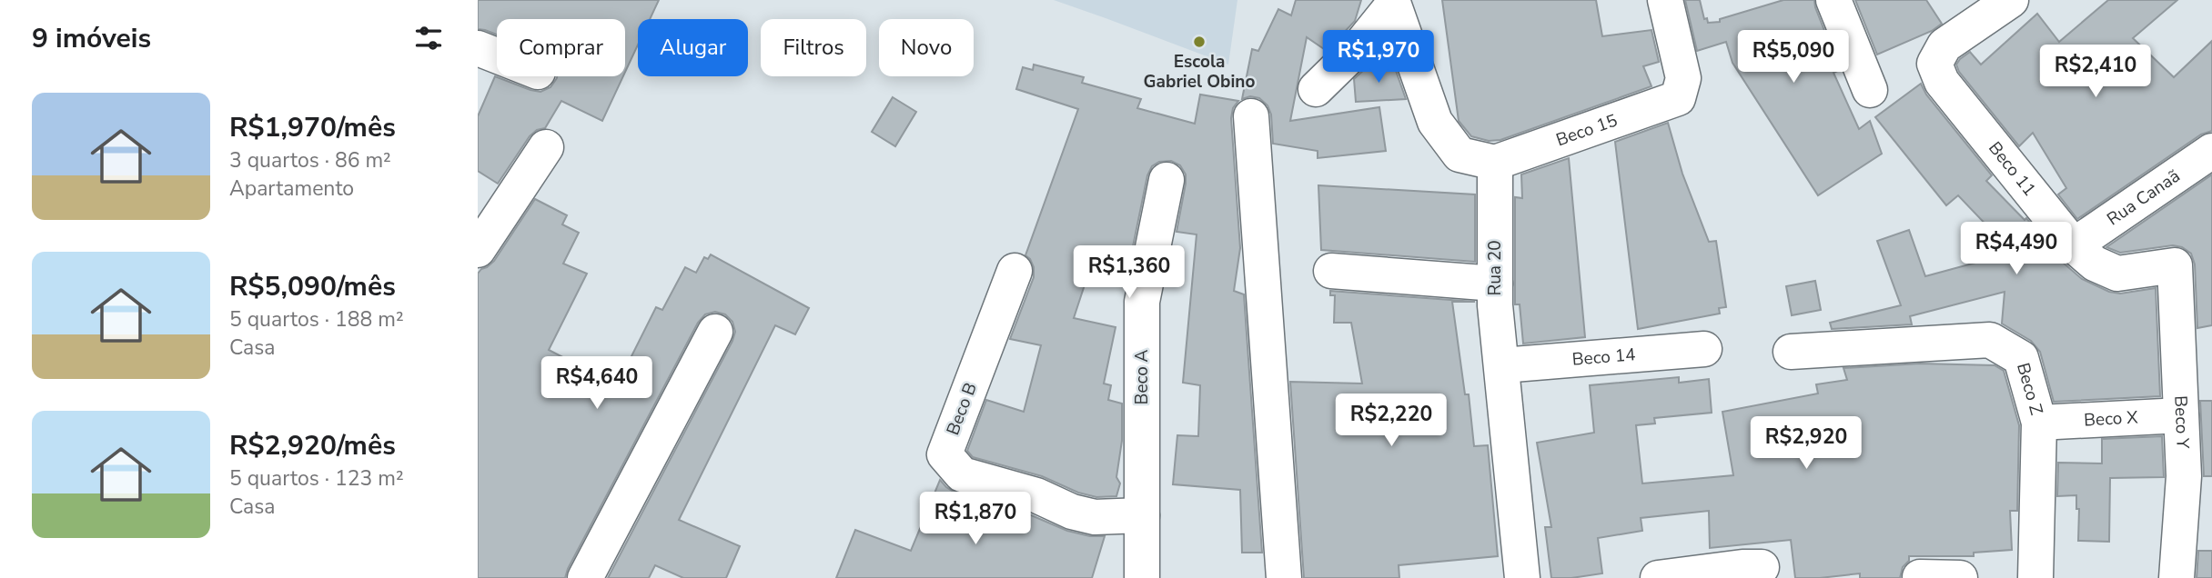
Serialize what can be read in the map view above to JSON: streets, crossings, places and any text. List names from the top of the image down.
{
  "streets": {
    "lane": [
      "Beco 15",
      "Beco 11",
      "Rua Canaã",
      "Rua 20",
      "Beco 14",
      "Beco A",
      "Beco Z",
      "Beco B",
      "Beco X",
      "Beco Y"
    ]
  },
  "crossings": [
    ["Beco 15", "Rua 20"],
    ["Beco 11", "Rua Canaã"],
    ["Beco 11", "Beco Y"],
    ["Rua 20", "Beco 14"],
    ["Beco A", "Beco B"],
    ["Beco Z", "Beco X"],
    ["Beco X", "Beco Y"]
  ],
  "places": ["Escola Gabriel Obino"],
  "page": {
    "heading": "9 imóveis",
    "chip": [
      "Comprar",
      "Alugar",
      "Filtros",
      "Novo"
    ],
    "price": [
      "R$1,970",
      "R$5,090",
      "R$2,410",
      "R$4,490",
      "R$1,360",
      "R$4,640",
      "R$2,220",
      "R$2,920",
      "R$1,870"
    ],
    "list": [
      {
        "name": "R$1,970/mês",
        "note": "3 quartos · 86 m² · Apartamento"
      },
      {
        "name": "R$5,090/mês",
        "note": "5 quartos · 188 m² · Casa"
      },
      {
        "name": "R$2,920/mês",
        "note": "5 quartos · 123 m² · Casa"
      }
    ]
  }
}
